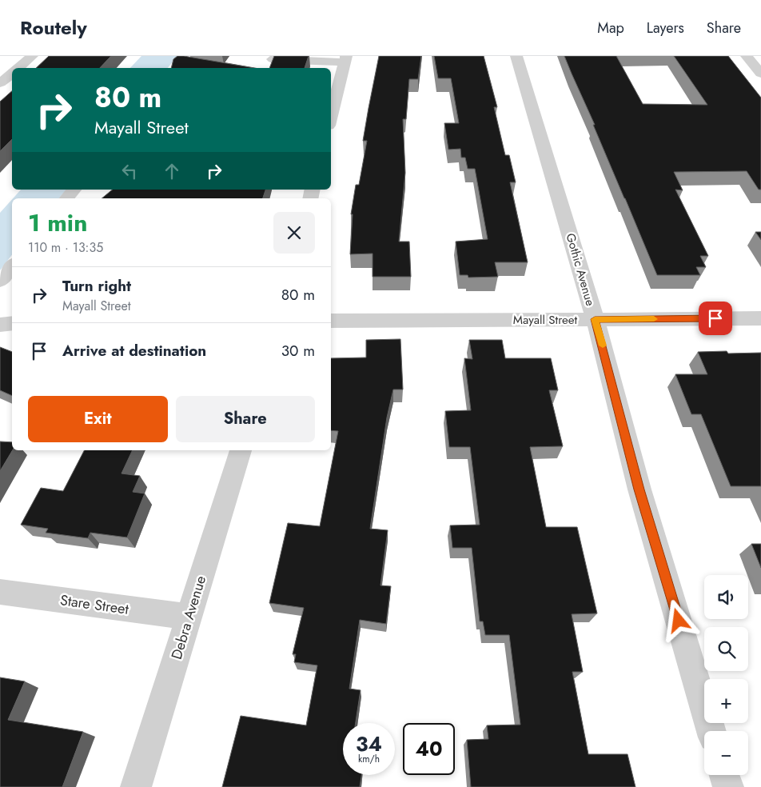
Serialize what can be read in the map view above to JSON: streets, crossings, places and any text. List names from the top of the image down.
{
  "streets": {
    "street": [
      "Gothic Avenue",
      "Mayall Street",
      "Stare Street",
      "Debra Avenue"
    ]
  },
  "crossings": [
    ["Gothic Avenue", "Mayall Street"],
    ["Stare Street", "Debra Avenue"]
  ],
  "page": {
    "header": "Routely",
    "nav": ["Map", "Layers", "Share"],
    "turn": ["80 m", "Mayall Street"],
    "heading": ["1 min", "110 m · 13:35"],
    "list": [
      {
        "name": "Turn right",
        "note": "Mayall Street",
        "value": "80 m"
      },
      {
        "name": "Arrive at destination",
        "value": "30 m"
      }
    ],
    "buttons": ["Exit", "Share"],
    "map_buttons": ["+", "−"],
    "speed": "34 km/h",
    "limit": "40"
  }
}
